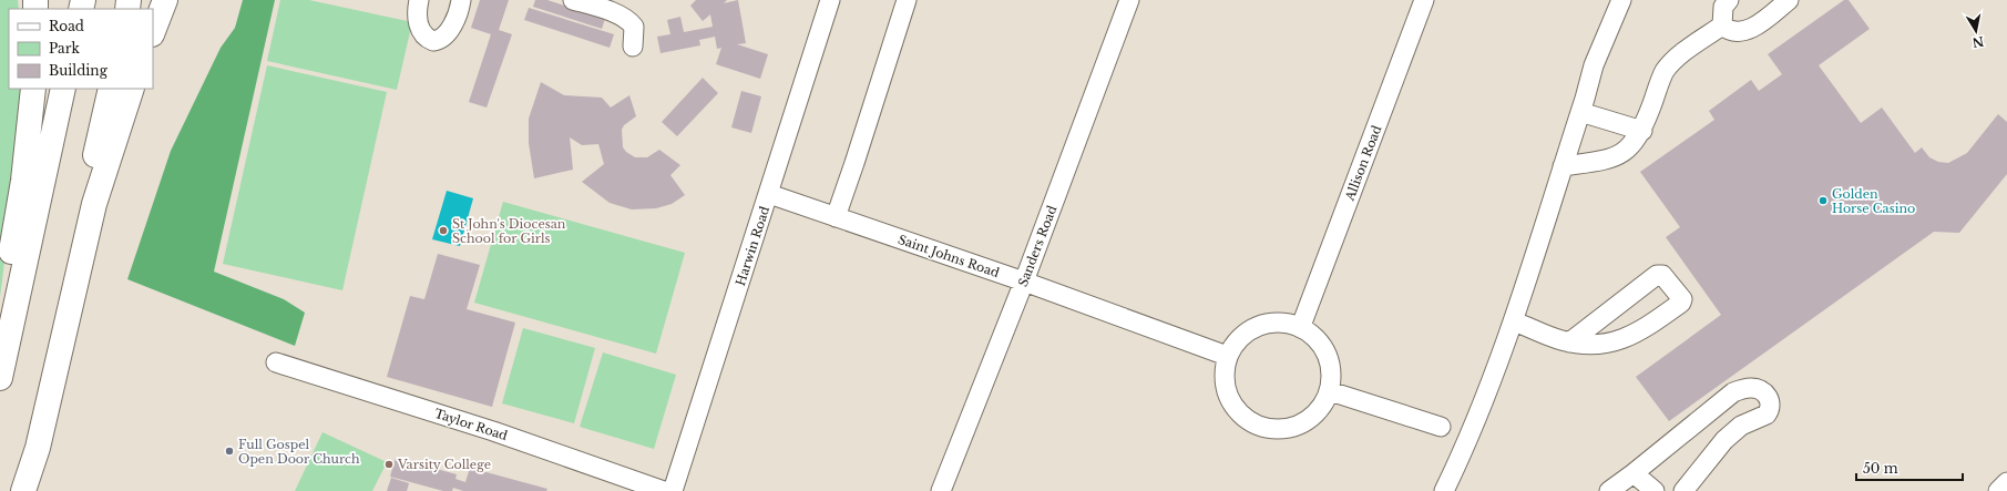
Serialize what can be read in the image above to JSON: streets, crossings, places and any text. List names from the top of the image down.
{
  "streets": {
    "street": [
      "Allison Road",
      "Harwin Road",
      "Sanders Road",
      "Saint Johns Road",
      "Taylor Road"
    ]
  },
  "crossings": [
    ["Allison Road", "Saint Johns Road"],
    ["Harwin Road", "Saint Johns Road"],
    ["Sanders Road", "Saint Johns Road"]
  ],
  "places": [
    "Golden Horse Casino",
    "St John's Diocesan School for Girls",
    "Full Gospel Open Door Church",
    "Varsity College"
  ],
  "legend": ["Road", "Park", "Building"],
  "scale_bar": "50 m",
  "north": "bottom"
}
